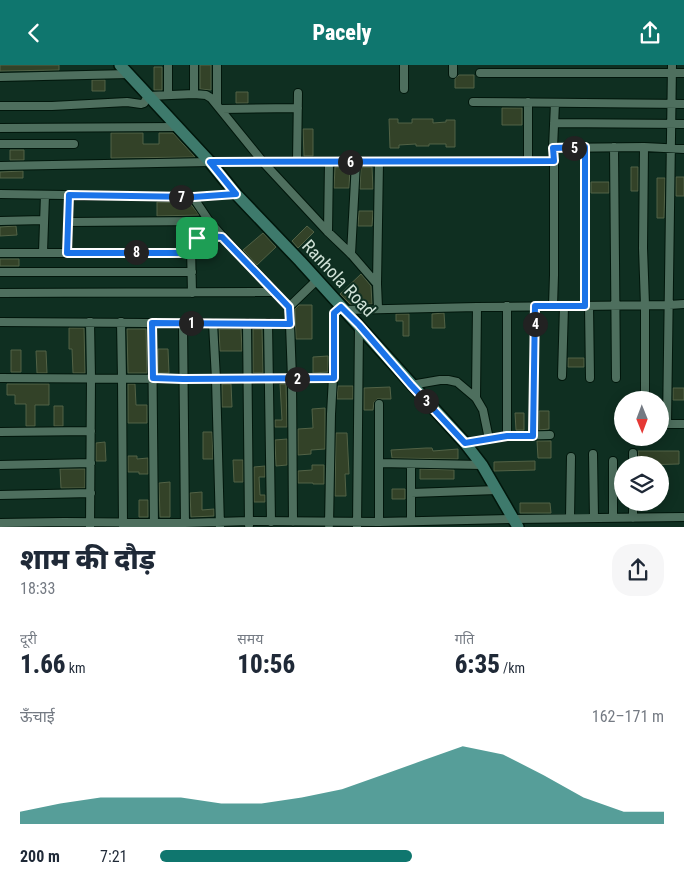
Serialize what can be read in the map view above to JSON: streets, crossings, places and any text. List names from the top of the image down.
{
  "streets": {
    "street": ["Ranhola Road"]
  },
  "north": "bottom",
  "page": {
    "header": "Pacely",
    "pins": [
      "5",
      "6",
      "7",
      "8",
      "1",
      "4",
      "2",
      "3"
    ],
    "heading": ["शाम की दौड़", "18:33"],
    "stats": [
      ["दूरी", "1.66 km"],
      ["समय", "10:56"],
      ["गति", "6:35 /km"]
    ],
    "chart": ["ऊँचाई", "162–171 m"],
    "list": [
      {
        "name": "200 m",
        "note": "7:21"
      }
    ]
  }
}
